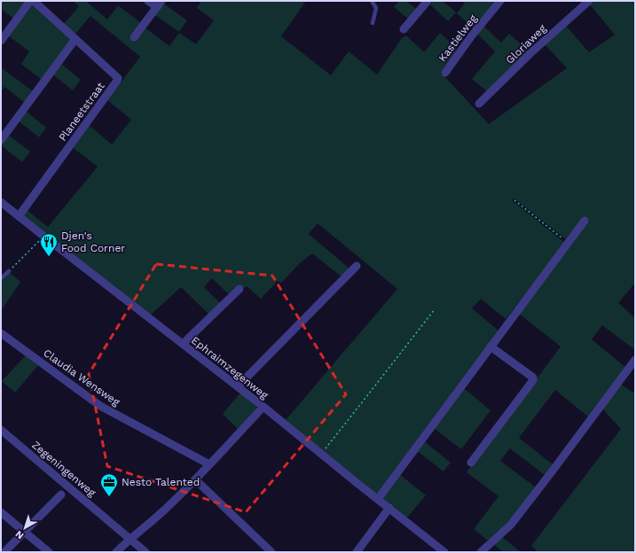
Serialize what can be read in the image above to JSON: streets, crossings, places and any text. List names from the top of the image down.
{
  "streets": {
    "street": [
      "Kastielweg",
      "Gloriaweg",
      "Planeetstraat",
      "Ephraimzegenweg",
      "Claudia Wensweg",
      "Zegeningenweg"
    ]
  },
  "crossings": [
    ["Planeetstraat", "Ephraimzegenweg"]
  ],
  "places": {
    "restaurant": ["Djen's Food Corner"],
    "office": ["Nesto Talented"]
  },
  "north": "bottom left"
}
